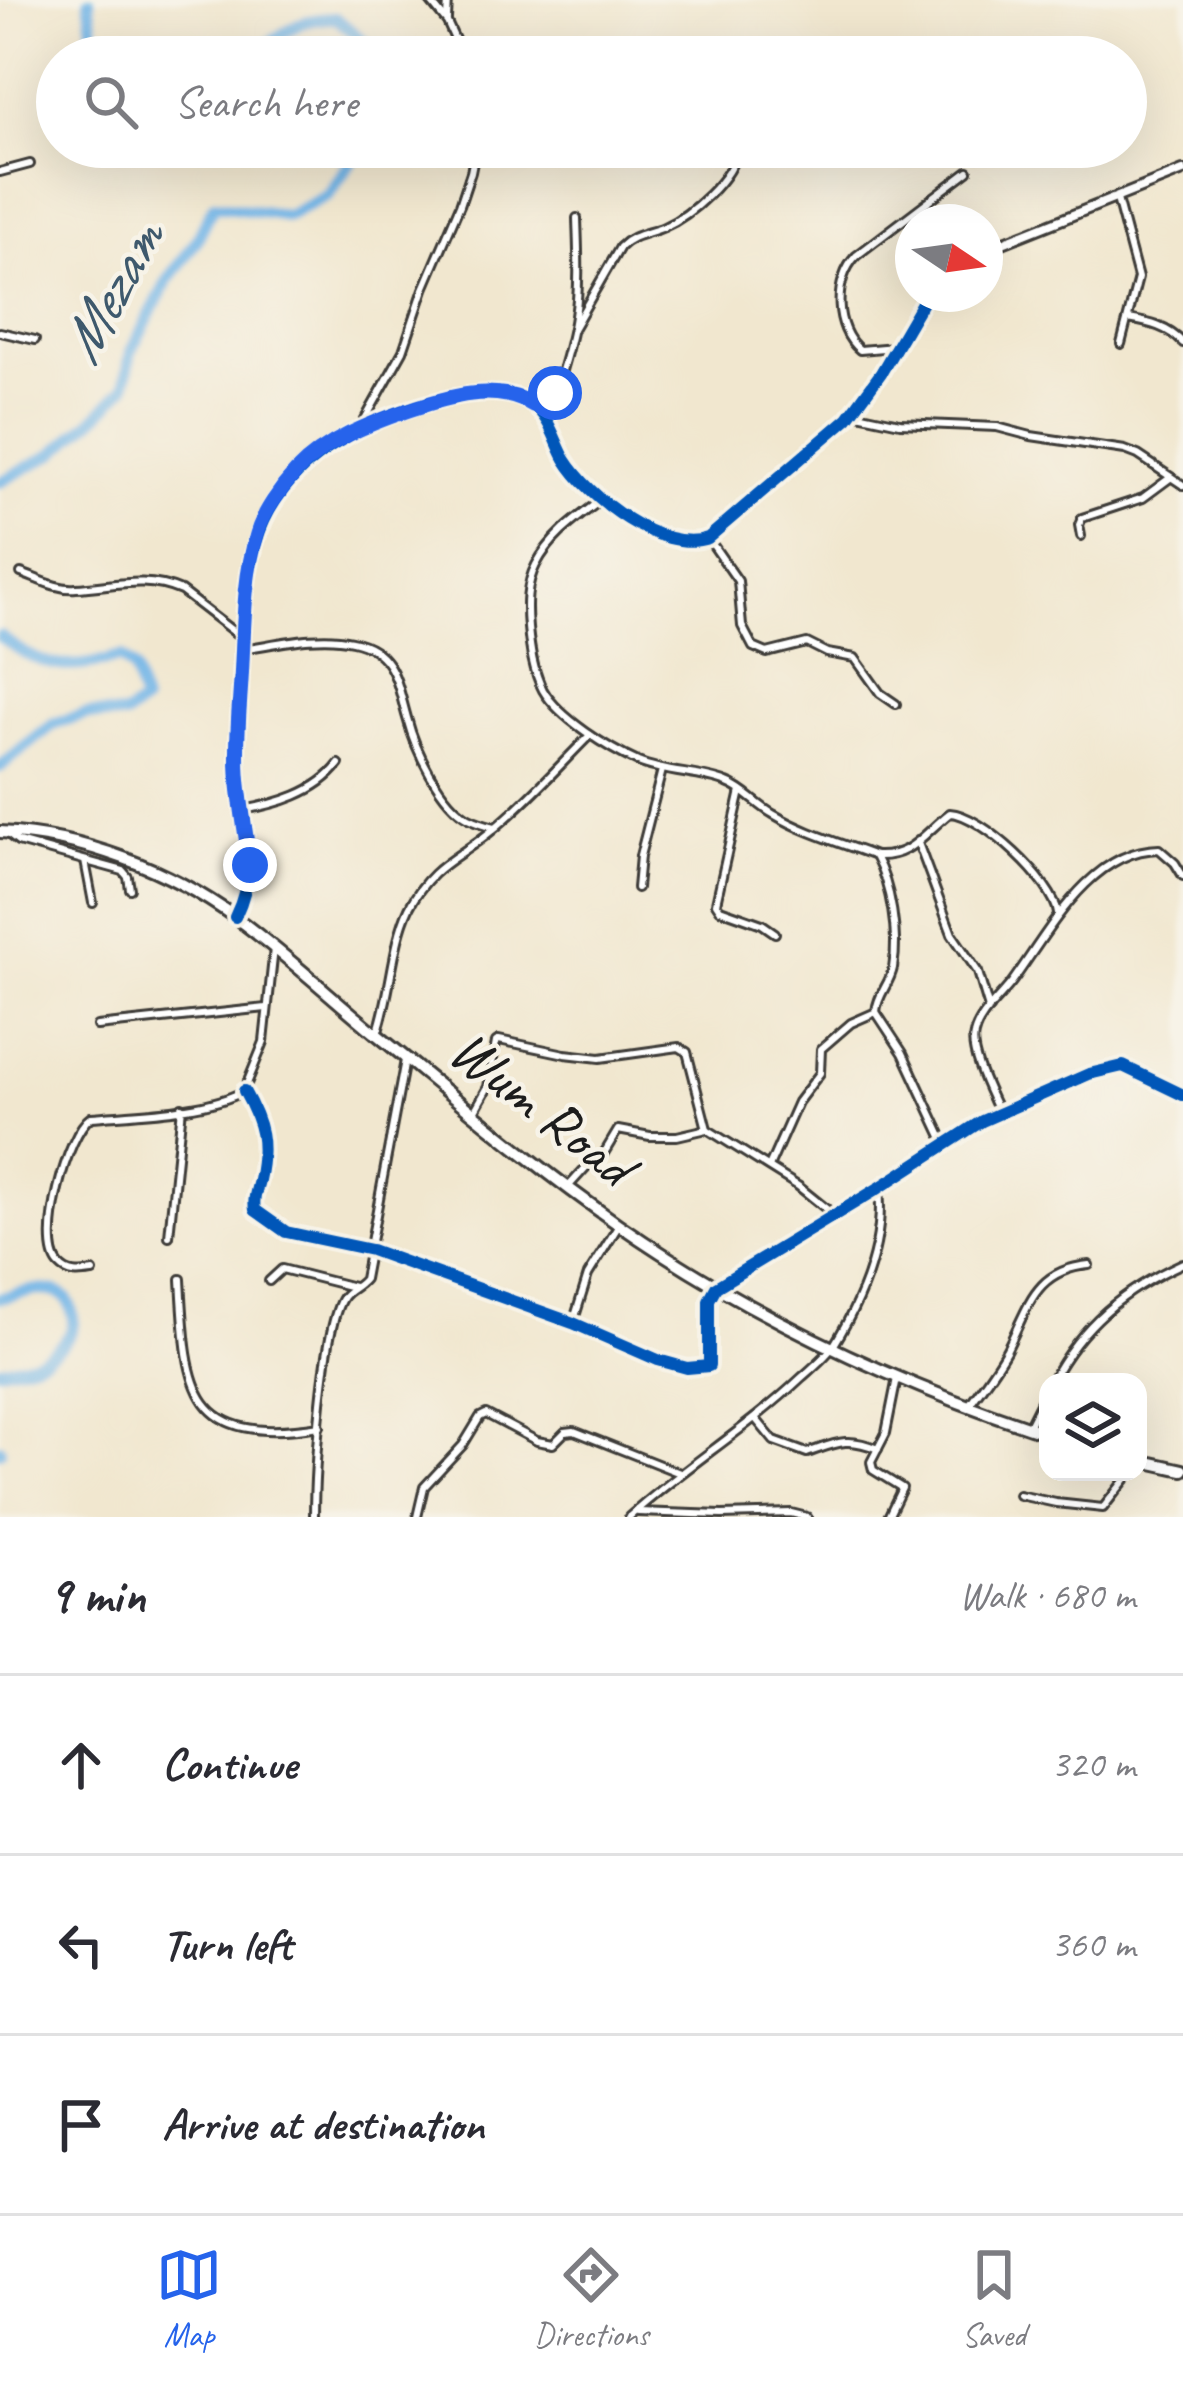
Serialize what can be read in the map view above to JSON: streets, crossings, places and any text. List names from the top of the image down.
{
  "streets": {
    "highway": ["Wum Road"]
  },
  "water": ["Mezam"],
  "north": "right",
  "page": {
    "search": "Search here",
    "heading": ["9 min", "Walk · 680 m"],
    "list": [
      ["Continue", "320 m"],
      ["Turn left", "360 m"],
      "Arrive at destination"
    ],
    "nav": ["Map", "Directions", "Saved"]
  }
}
